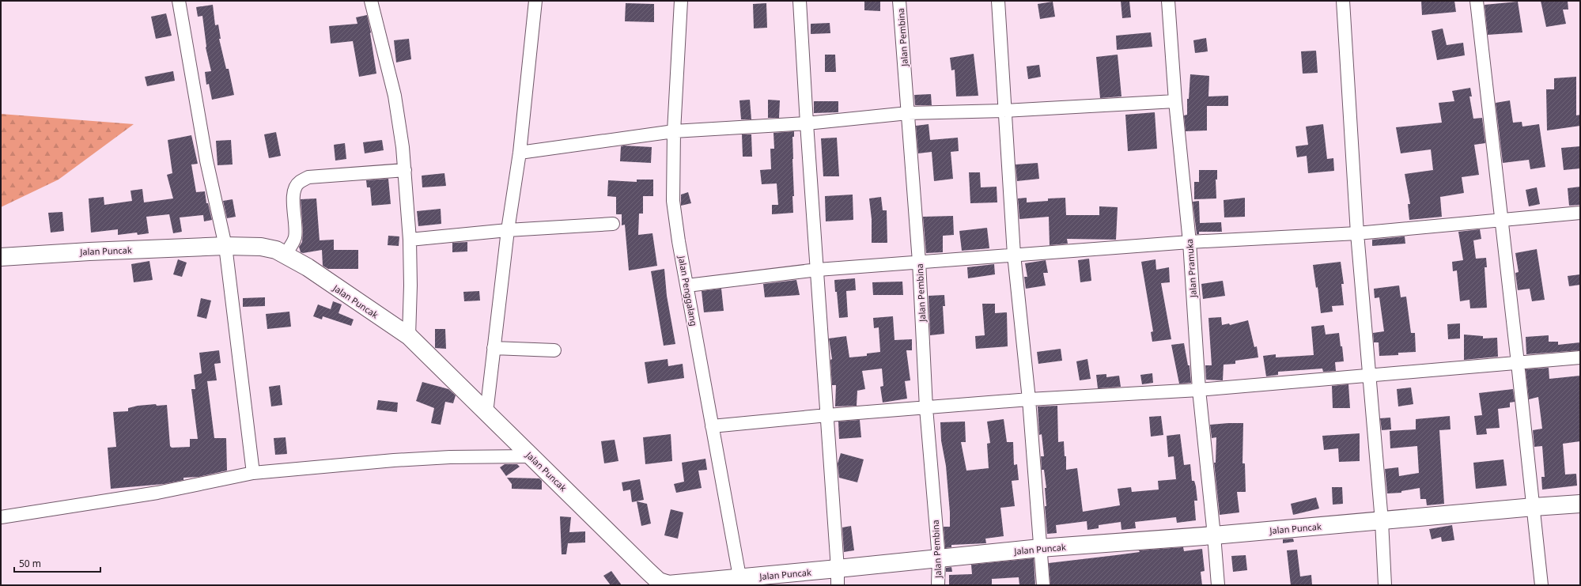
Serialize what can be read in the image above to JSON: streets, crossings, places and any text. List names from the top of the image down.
{
  "streets": {
    "street": [
      "Jalan Pembina",
      "Jalan Puncak",
      "Jalan Pramuka",
      "Jalan Penggalang"
    ]
  },
  "crossings": [
    ["Jalan Pembina", "Jalan Puncak"],
    ["Jalan Puncak", "Jalan Pramuka"],
    ["Jalan Puncak", "Jalan Penggalang"]
  ],
  "scale_bar": "50 m"
}
